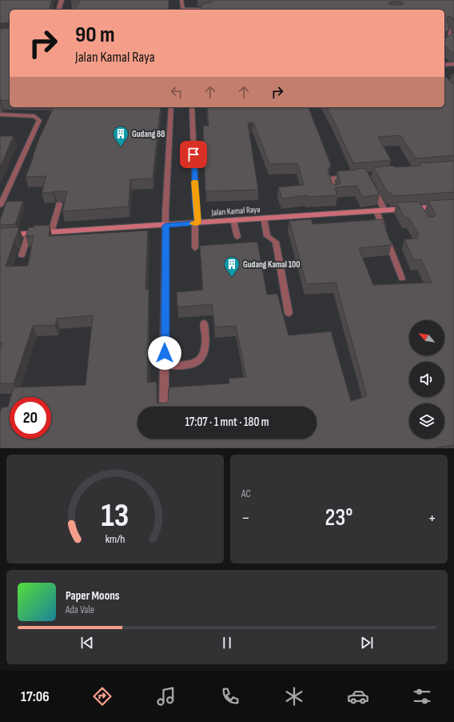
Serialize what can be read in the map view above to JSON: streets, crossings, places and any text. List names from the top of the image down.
{
  "streets": {
    "main road": ["Jalan Kamal Raya"]
  },
  "places": {
    "building": ["Gudang 88", "Gudang Kamal 100"]
  },
  "north": "top left",
  "page": {
    "turn": ["90 m", "Jalan Kamal Raya"],
    "limit": "20",
    "trip": "17:07 · 1 mnt · 180 m",
    "tile": "AC",
    "heat": ["−", "23°", "+"],
    "song": ["Paper Moons", "Ada Vale"],
    "tabs": "17:06",
    "gauge": ["13", "km/h"]
  }
}
